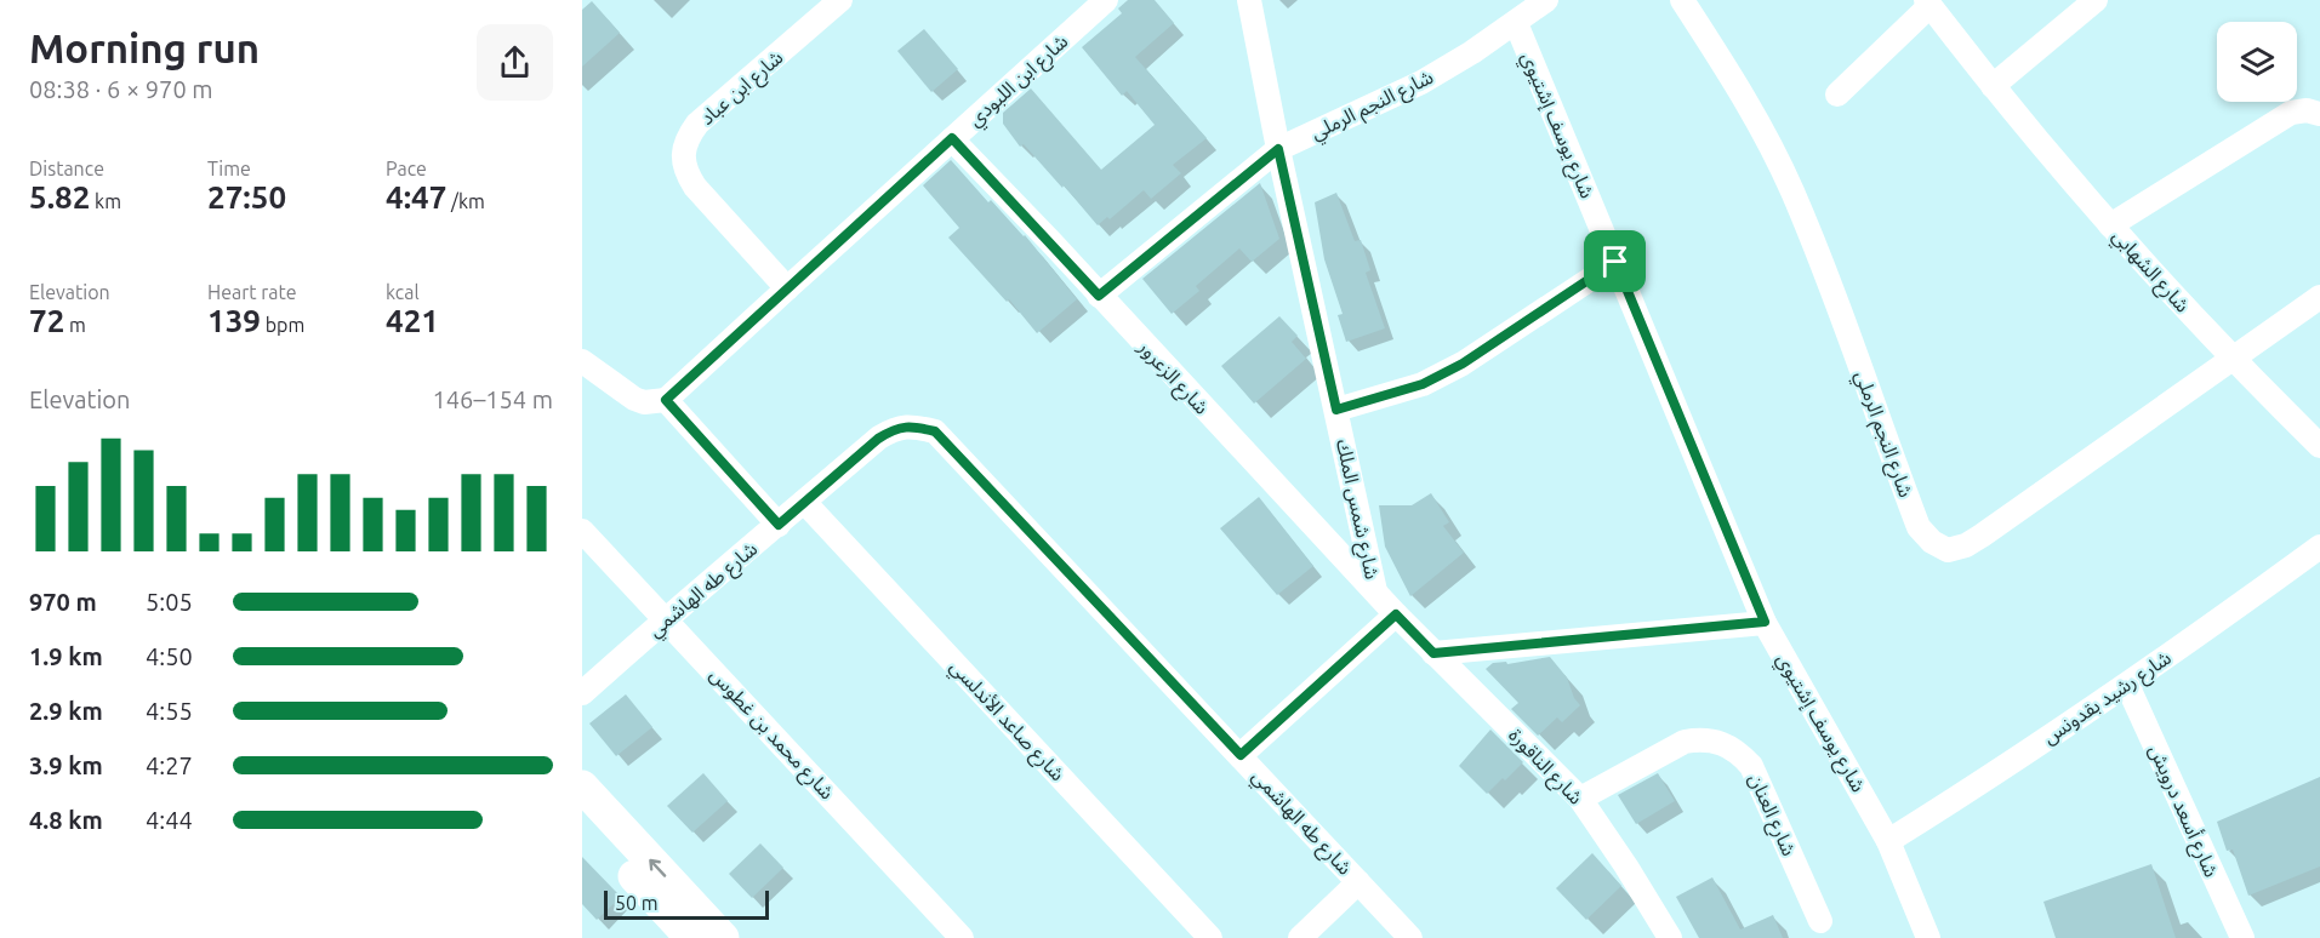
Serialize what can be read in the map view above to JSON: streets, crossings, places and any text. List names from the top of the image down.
{
  "streets": {
    "street": [
      "شارع ابن اللبودي",
      "شارع ابن عباد",
      "شارع النجم الرملي",
      "شارع يوسف إشتيوي",
      "شارع الشهابي",
      "شارع الزعرور",
      "شارع شمس الملك",
      "شارع طه الهاشمي",
      "شارع رشيد بقدونس",
      "شارع صاعد الأندلسي",
      "شارع محمد بن غطوس",
      "شارع الناقورة",
      "شارع أسعد درويش",
      "شارع العنان"
    ]
  },
  "crossings": [
    ["شارع ابن اللبودي", "شارع ابن عباد"],
    ["شارع ابن اللبودي", "شارع الزعرور"],
    ["شارع النجم الرملي", "شارع يوسف إشتيوي"],
    ["شارع النجم الرملي", "شارع الشهابي"],
    ["شارع النجم الرملي", "شارع الزعرور"],
    ["شارع النجم الرملي", "شارع شمس الملك"],
    ["شارع يوسف إشتيوي", "شارع رشيد بقدونس"],
    ["شارع الزعرور", "شارع شمس الملك"],
    ["شارع الزعرور", "شارع الناقورة"],
    ["شارع طه الهاشمي", "شارع صاعد الأندلسي"],
    ["شارع طه الهاشمي", "شارع محمد بن غطوس"],
    ["شارع رشيد بقدونس", "شارع أسعد درويش"],
    ["شارع الناقورة", "شارع العنان"]
  ],
  "scale_bar": "50 m",
  "page": {
    "heading": ["Morning run", "08:38 · 6 × 970 m"],
    "stats": [
      ["Distance", "5.82 km"],
      ["Time", "27:50"],
      ["Pace", "4:47 /km"],
      ["Elevation", "72 m"],
      ["Heart rate", "139 bpm"],
      ["kcal", "421"]
    ],
    "chart": ["Elevation", "146–154 m"],
    "list": [
      {
        "name": "970 m",
        "note": "5:05"
      },
      {
        "name": "1.9 km",
        "note": "4:50"
      },
      {
        "name": "2.9 km",
        "note": "4:55"
      },
      {
        "name": "3.9 km",
        "note": "4:27"
      },
      {
        "name": "4.8 km",
        "note": "4:44"
      }
    ],
    "scale": "50 m"
  }
}
